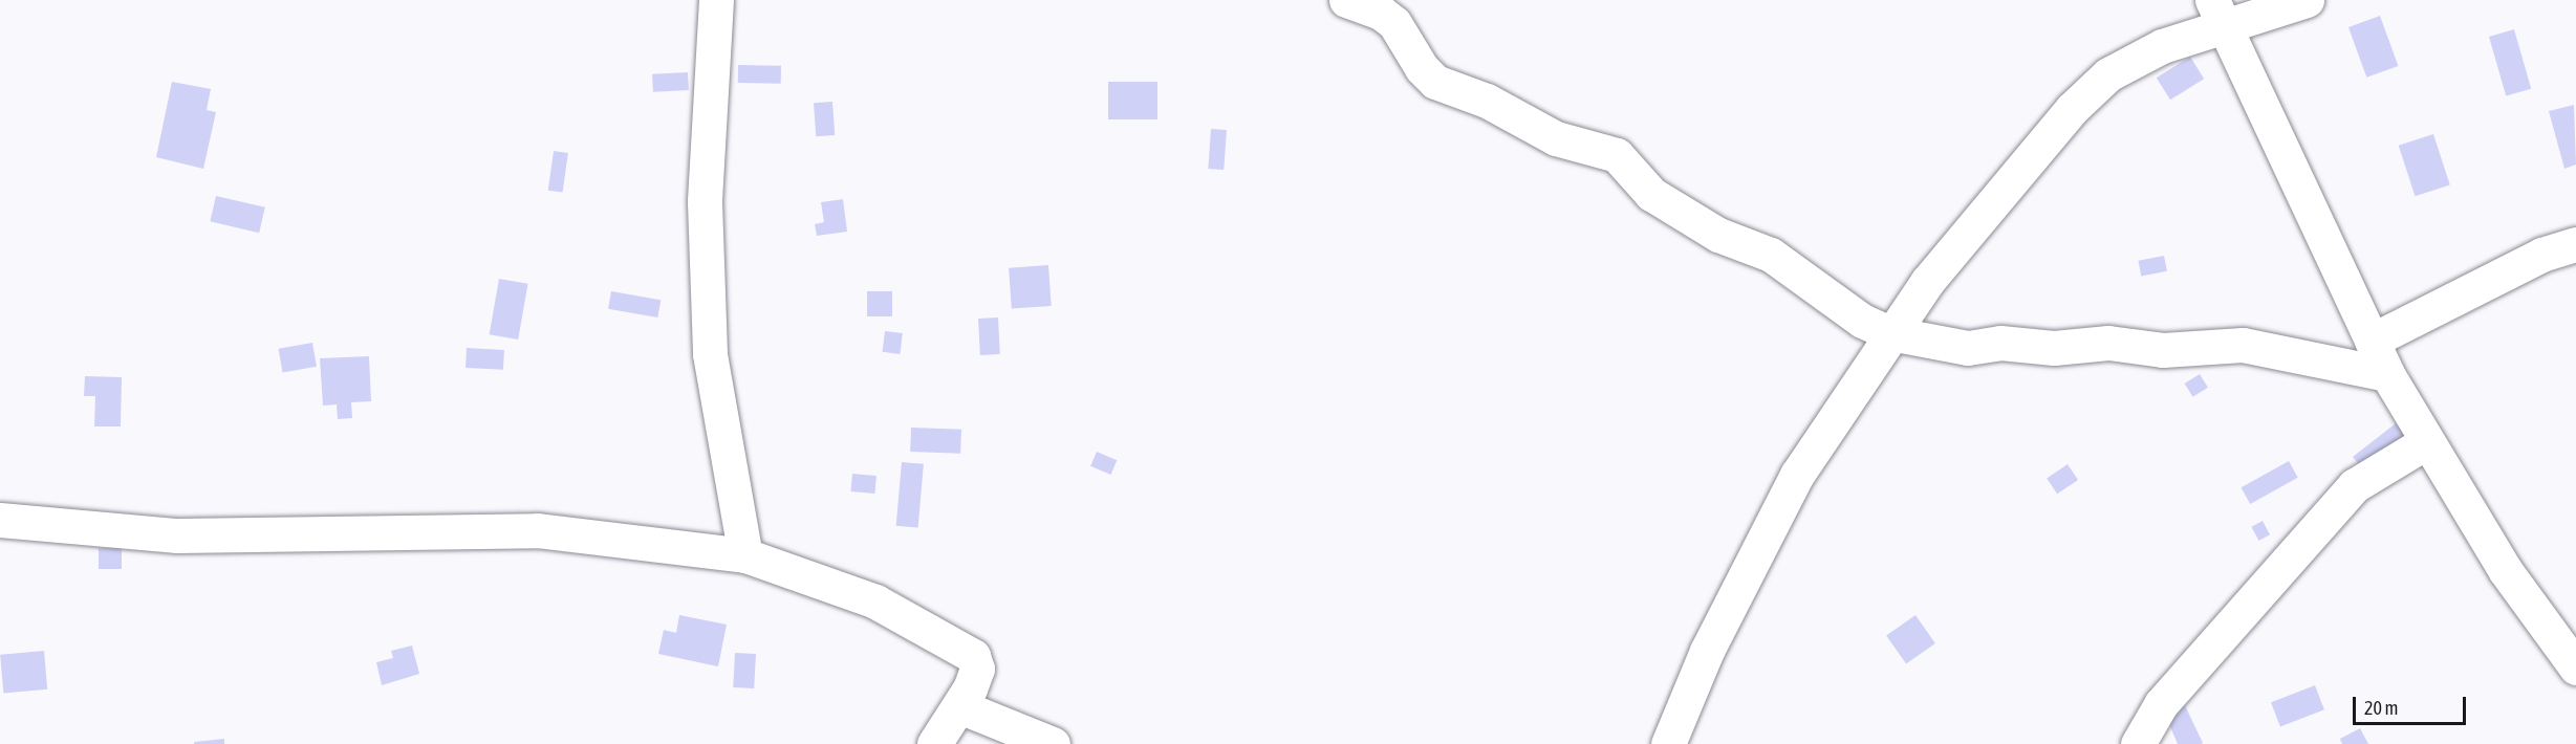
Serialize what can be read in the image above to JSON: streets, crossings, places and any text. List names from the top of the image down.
{
  "scale_bar": "20 m"
}
